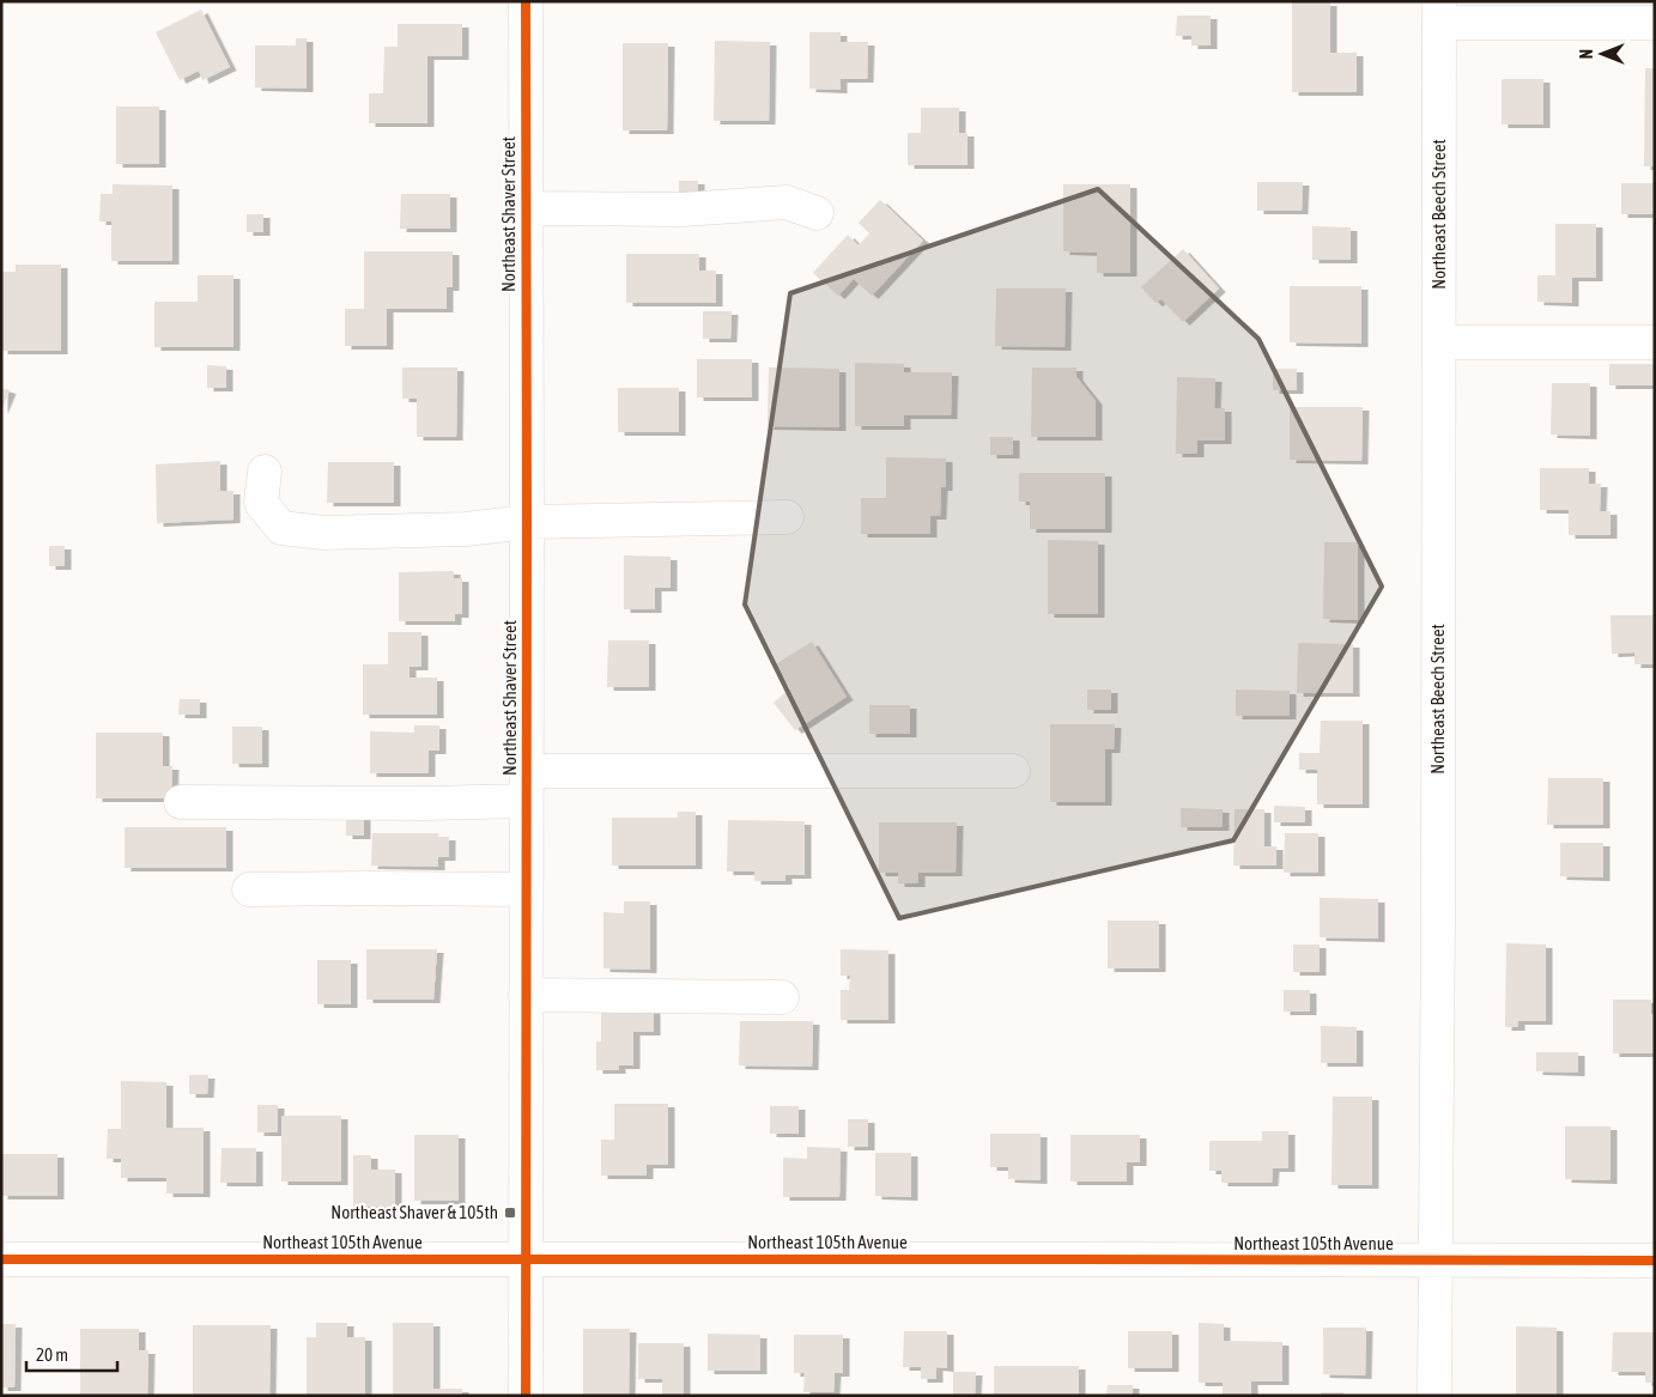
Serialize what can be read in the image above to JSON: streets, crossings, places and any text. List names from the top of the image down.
{
  "streets": {
    "street": ["Northeast Shaver Street", "Northeast Beech Street", "Northeast 105th Avenue"]
  },
  "crossings": [
    ["Northeast Shaver Street", "Northeast 105th Avenue"],
    ["Northeast Beech Street", "Northeast 105th Avenue"]
  ],
  "places": {
    "transit": ["Northeast Shaver & 105th"]
  },
  "scale_bar": "20 m",
  "north": "left"
}
